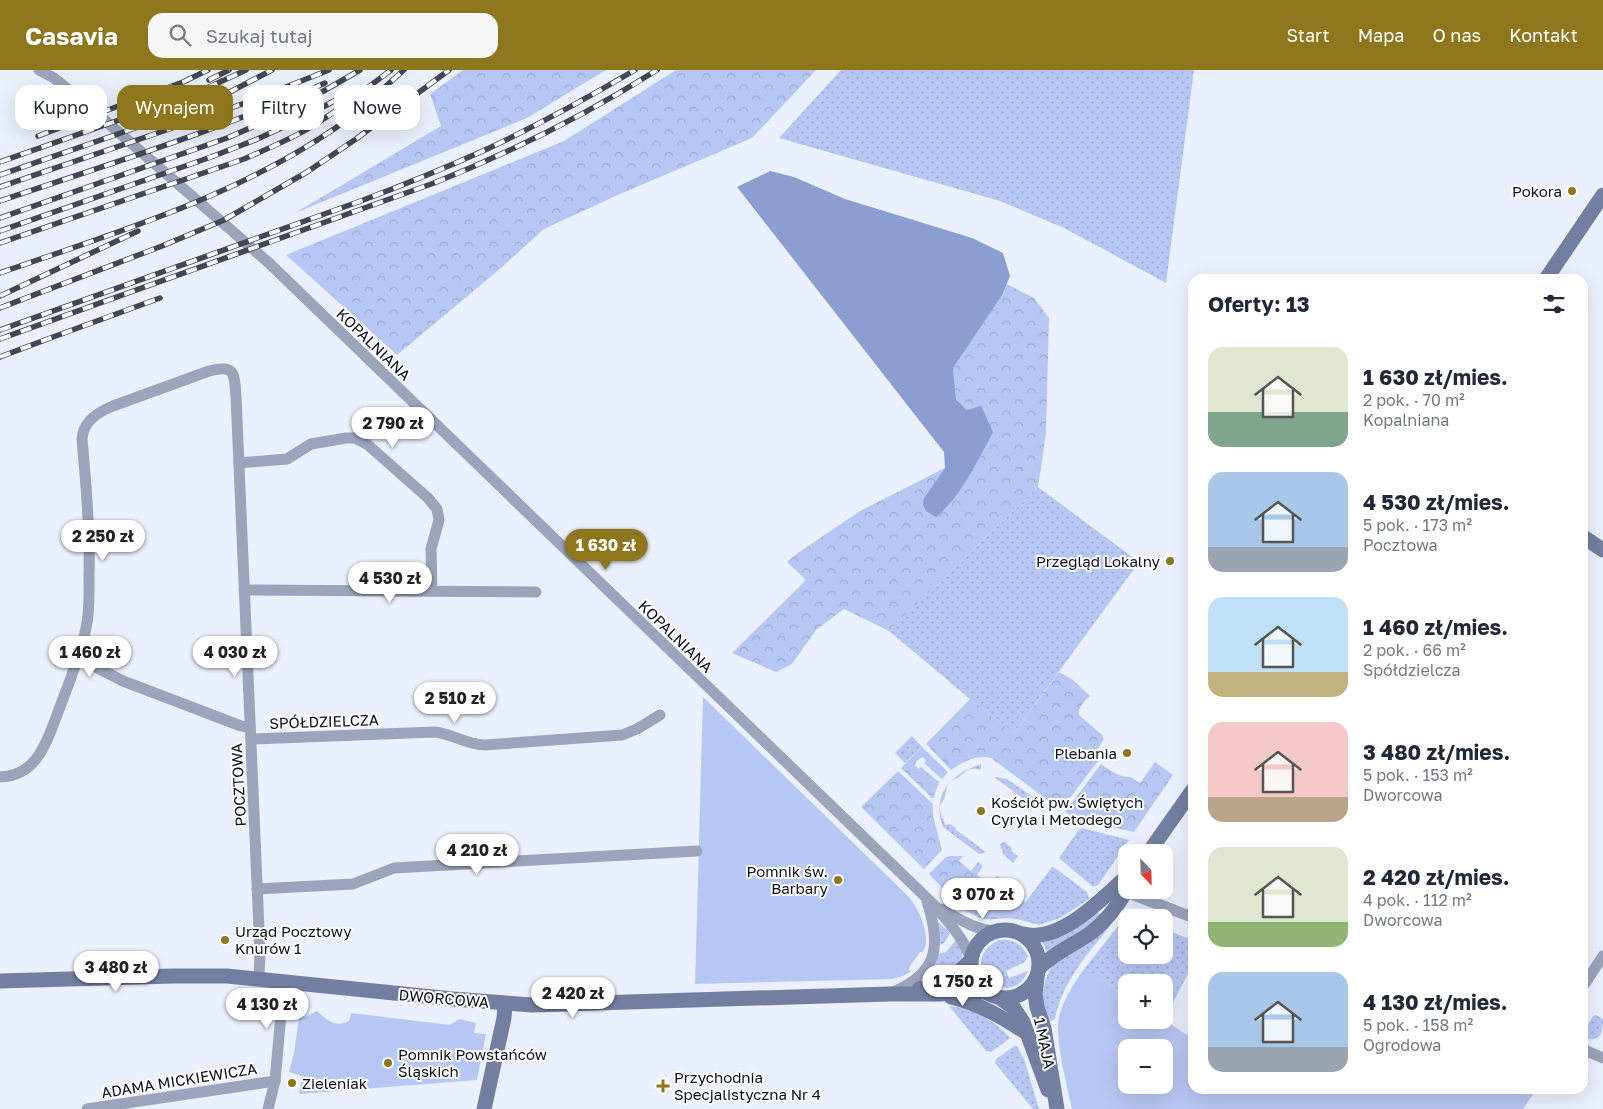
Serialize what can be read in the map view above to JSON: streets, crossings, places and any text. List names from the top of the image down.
{
  "streets": {
    "main road": ["DWORCOWA", "1 MAJA"],
    "street": [
      "KOPALNIANA",
      "SPÓŁDZIELCZA",
      "POCZTOWA",
      "ADAMA MICKIEWICZA"
    ]
  },
  "crossings": [
    ["KOPALNIANA", "DWORCOWA"],
    ["KOPALNIANA", "1 MAJA"],
    ["SPÓŁDZIELCZA", "POCZTOWA"],
    ["POCZTOWA", "DWORCOWA"],
    ["DWORCOWA", "1 MAJA"]
  ],
  "places": {
    "other": [
      "Pokora",
      "Przegląd Lokalny",
      "Plebania",
      "Kościół pw. Świętych Cyryla i Metodego",
      "Pomnik św. Barbary",
      "Urząd Pocztowy Knurów 1",
      "Pomnik Powstańców Śląskich",
      "Zieleniak"
    ],
    "health": ["Przychodnia Specjalistyczna Nr 4"]
  },
  "north": "bottom right",
  "page": {
    "header": "Casavia",
    "search": "Szukaj tutaj",
    "nav": [
      "Start",
      "Mapa",
      "O nas",
      "Kontakt"
    ],
    "chip": [
      "Kupno",
      "Wynajem",
      "Filtry",
      "Nowe"
    ],
    "heading": "Oferty: 13",
    "list": [
      {
        "name": "1 630 zł/mies.",
        "note": "2 pok. · 70 m² · Kopalniana"
      },
      {
        "name": "4 530 zł/mies.",
        "note": "5 pok. · 173 m² · Pocztowa"
      },
      {
        "name": "1 460 zł/mies.",
        "note": "2 pok. · 66 m² · Spółdzielcza"
      },
      {
        "name": "3 480 zł/mies.",
        "note": "5 pok. · 153 m² · Dworcowa"
      },
      {
        "name": "2 420 zł/mies.",
        "note": "4 pok. · 112 m² · Dworcowa"
      },
      {
        "name": "4 130 zł/mies.",
        "note": "5 pok. · 158 m² · Ogrodowa"
      }
    ],
    "price": [
      "2 790 zł",
      "2 250 zł",
      "1 630 zł",
      "4 530 zł",
      "1 460 zł",
      "4 030 zł",
      "2 510 zł",
      "4 210 zł",
      "3 070 zł",
      "3 480 zł",
      "1 750 zł",
      "2 420 zł",
      "4 130 zł"
    ],
    "map_buttons": ["+", "−"]
  }
}
